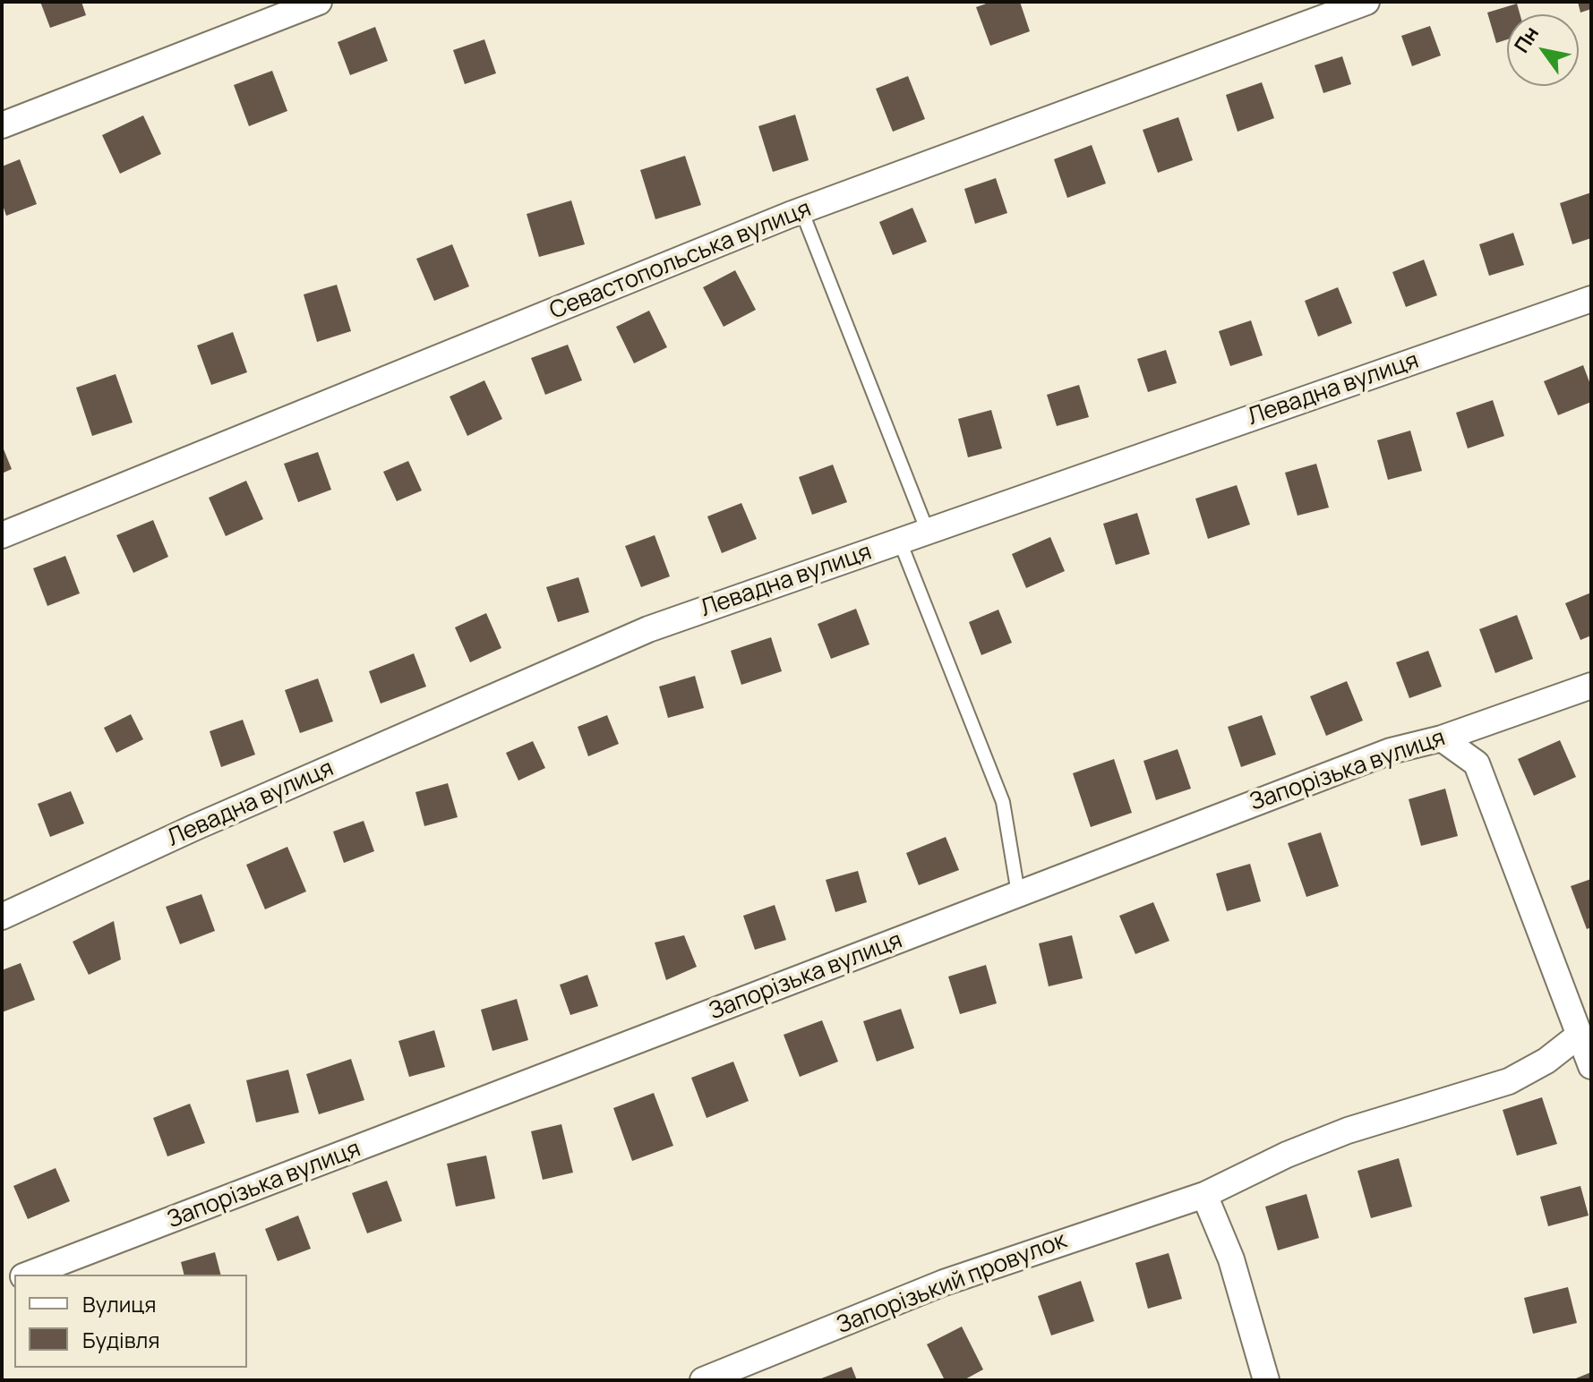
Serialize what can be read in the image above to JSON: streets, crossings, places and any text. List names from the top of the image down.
{
  "streets": {
    "street": [
      "Севастопольська вулиця",
      "Левадна вулиця",
      "Запорізька вулиця",
      "Запорізький провулок"
    ]
  },
  "legend": ["Вулиця", "Будівля"],
  "north": "top left"
}
